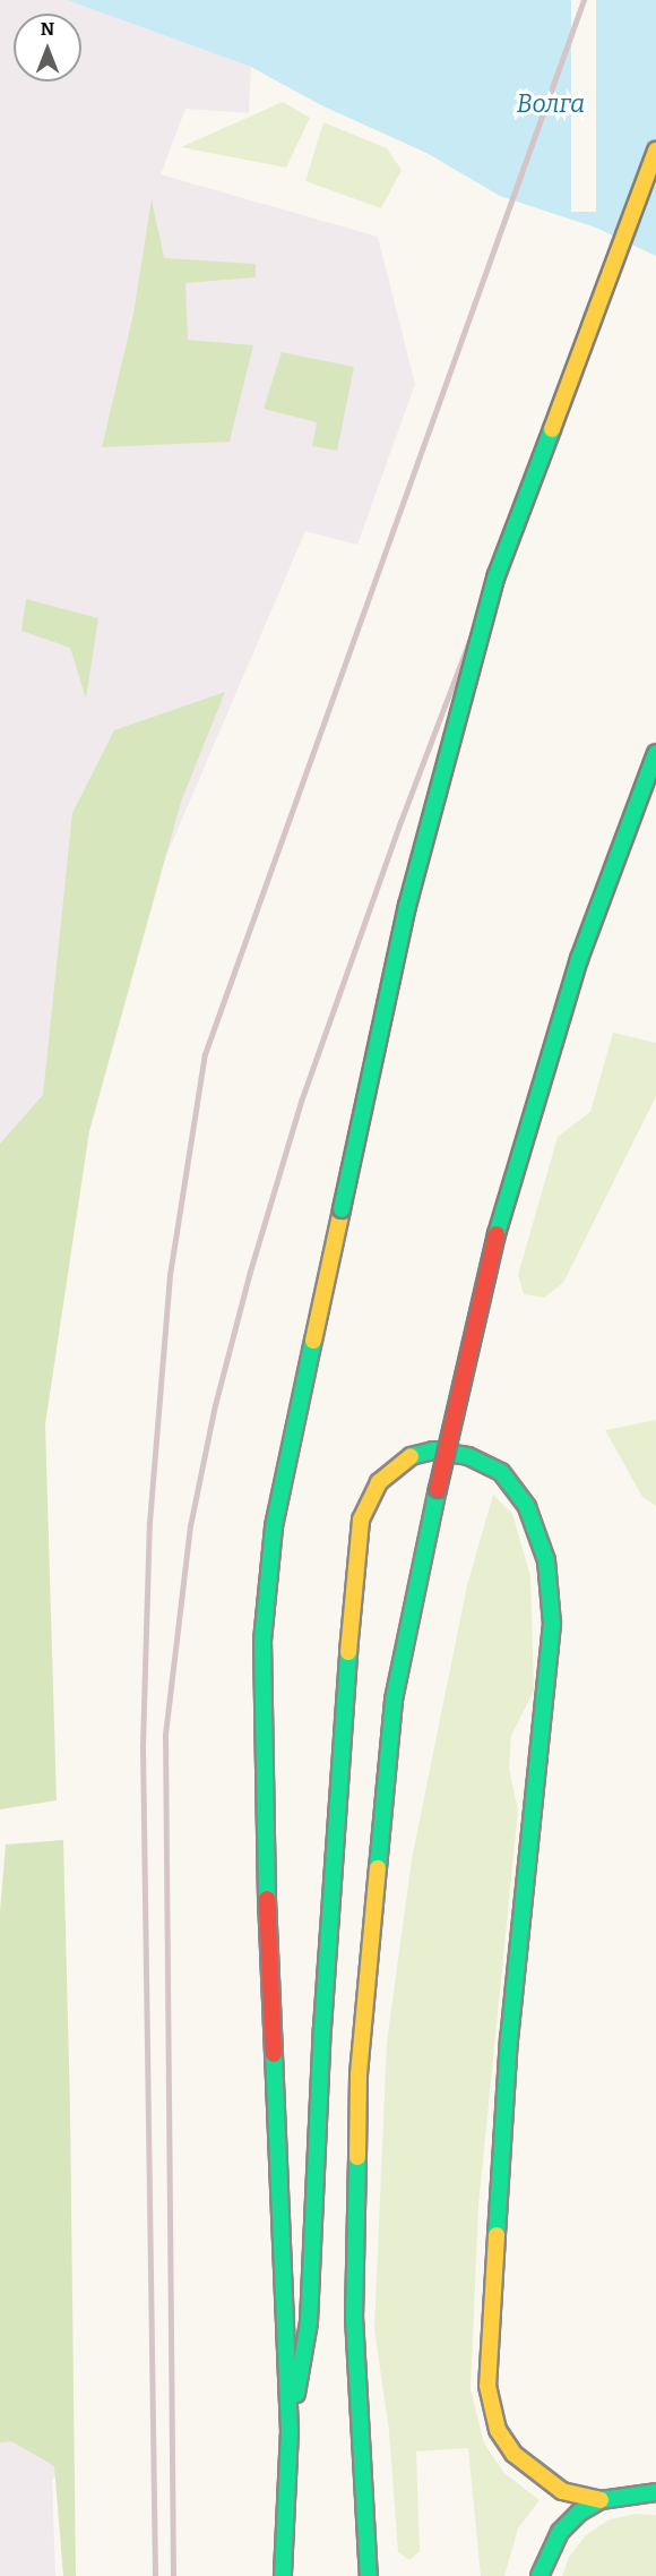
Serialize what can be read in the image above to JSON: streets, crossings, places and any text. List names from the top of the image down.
{
  "water": ["Волга"],
  "north": "top"
}
